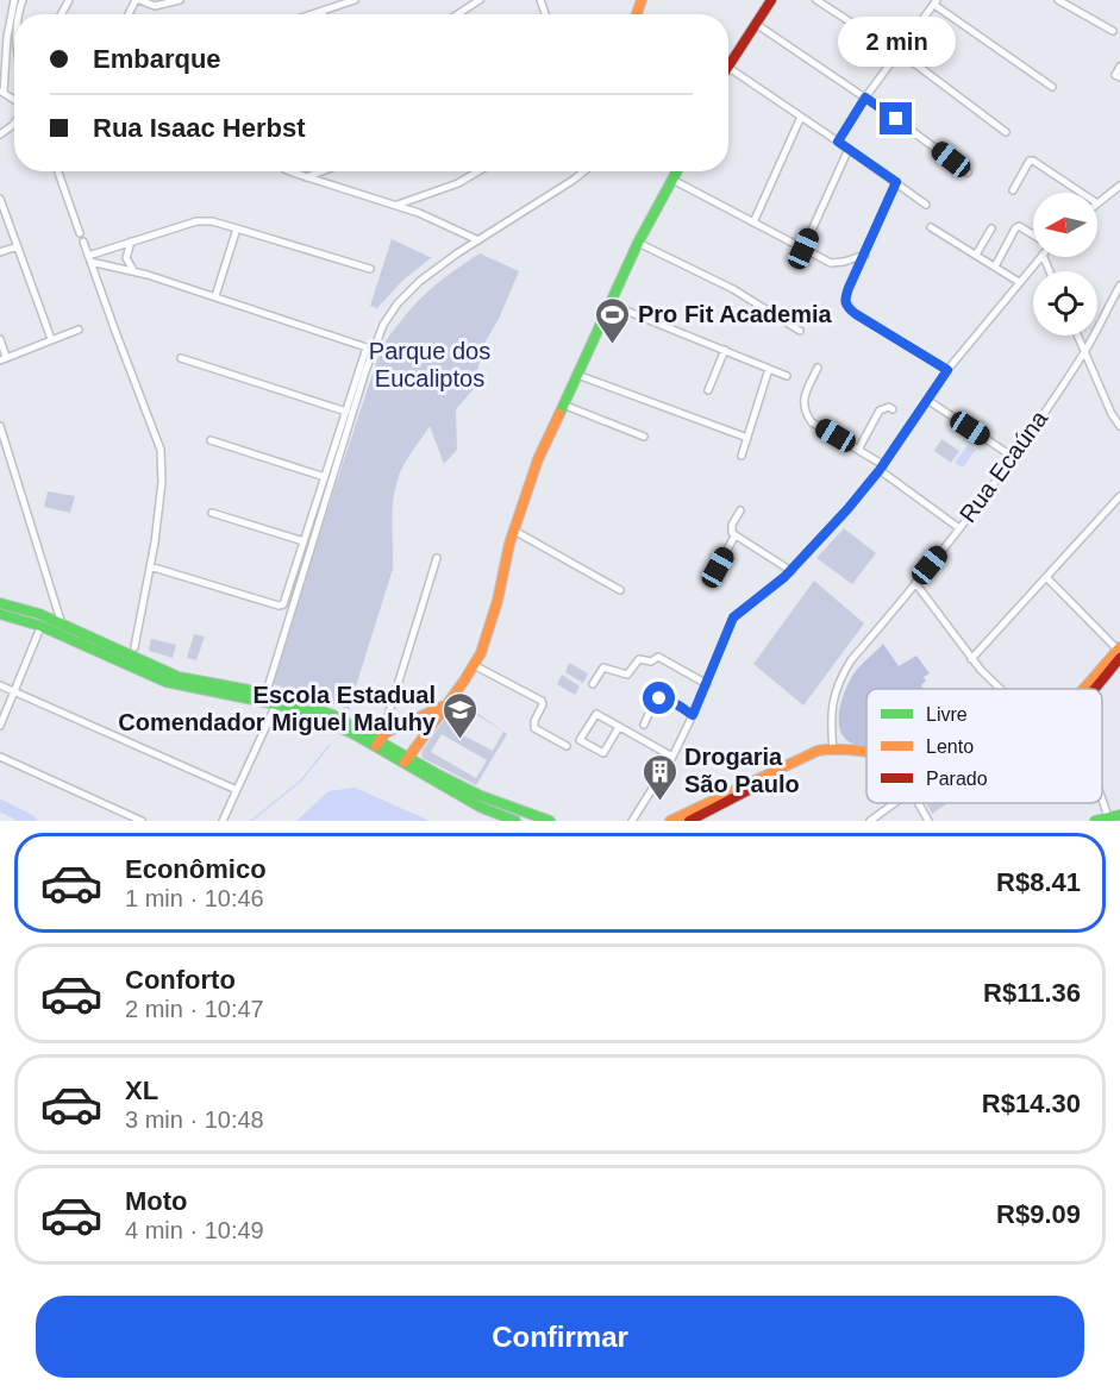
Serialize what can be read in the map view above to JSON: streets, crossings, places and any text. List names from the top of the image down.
{
  "streets": {
    "street": ["Rua Ecaúna"]
  },
  "parks": ["Parque dos Eucaliptos"],
  "places": {
    "sports": ["Pro Fit Academia"],
    "school or university": ["Escola Estadual Comendador Miguel Maluhy"],
    "building": ["Drogaria São Paulo"]
  },
  "legend": ["Livre", "Lento", "Parado"],
  "north": "left",
  "page": {
    "banner": ["Embarque", "Rua Isaac Herbst"],
    "bubble": "2 min",
    "list": [
      {
        "name": "Econômico",
        "note": "1 min · 10:46",
        "value": "R$8.41"
      },
      {
        "name": "Conforto",
        "note": "2 min · 10:47",
        "value": "R$11.36"
      },
      {
        "name": "XL",
        "note": "3 min · 10:48",
        "value": "R$14.30"
      },
      {
        "name": "Moto",
        "note": "4 min · 10:49",
        "value": "R$9.09"
      }
    ],
    "buttons": "Confirmar"
  }
}
